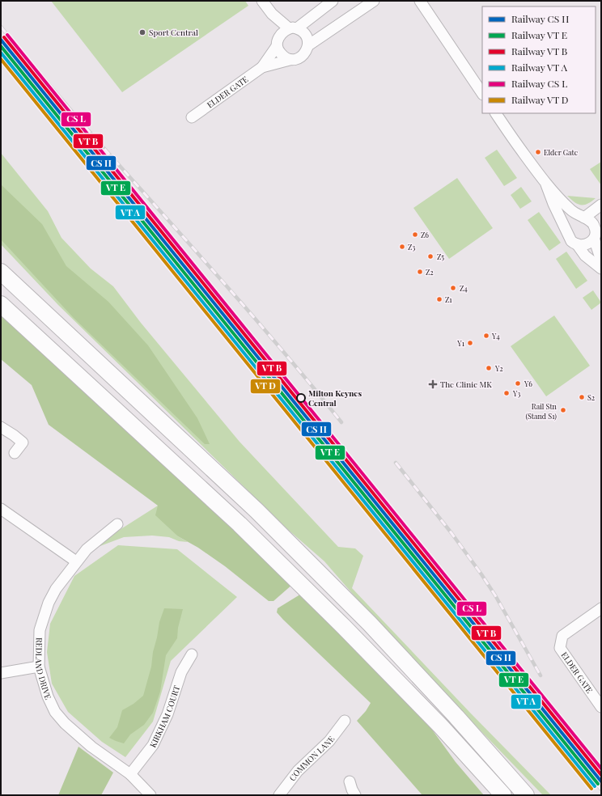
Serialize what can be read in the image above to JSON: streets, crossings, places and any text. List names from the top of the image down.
{
  "streets": {
    "street": [
      "ELDER GATE",
      "REDLAND DRIVE",
      "KIRKHAM COURT",
      "COMMON LANE"
    ]
  },
  "crossings": [
    ["REDLAND DRIVE", "KIRKHAM COURT"]
  ],
  "places": {
    "other": [
      "Sport Central",
      "Elder Gate",
      "Z6",
      "Z3",
      "Z5",
      "Z2",
      "Z4",
      "Z1",
      "Y4",
      "Y1",
      "Y2",
      "Y6",
      "Y3",
      "S2",
      "Milton Keynes Central",
      "Rail Stn (Stand S1)"
    ],
    "health": ["The Clinic MK"]
  },
  "legend": [
    "Railway CS H",
    "Railway VT E",
    "Railway VT B",
    "Railway VT A",
    "Railway CS L",
    "Railway VT D"
  ]
}
